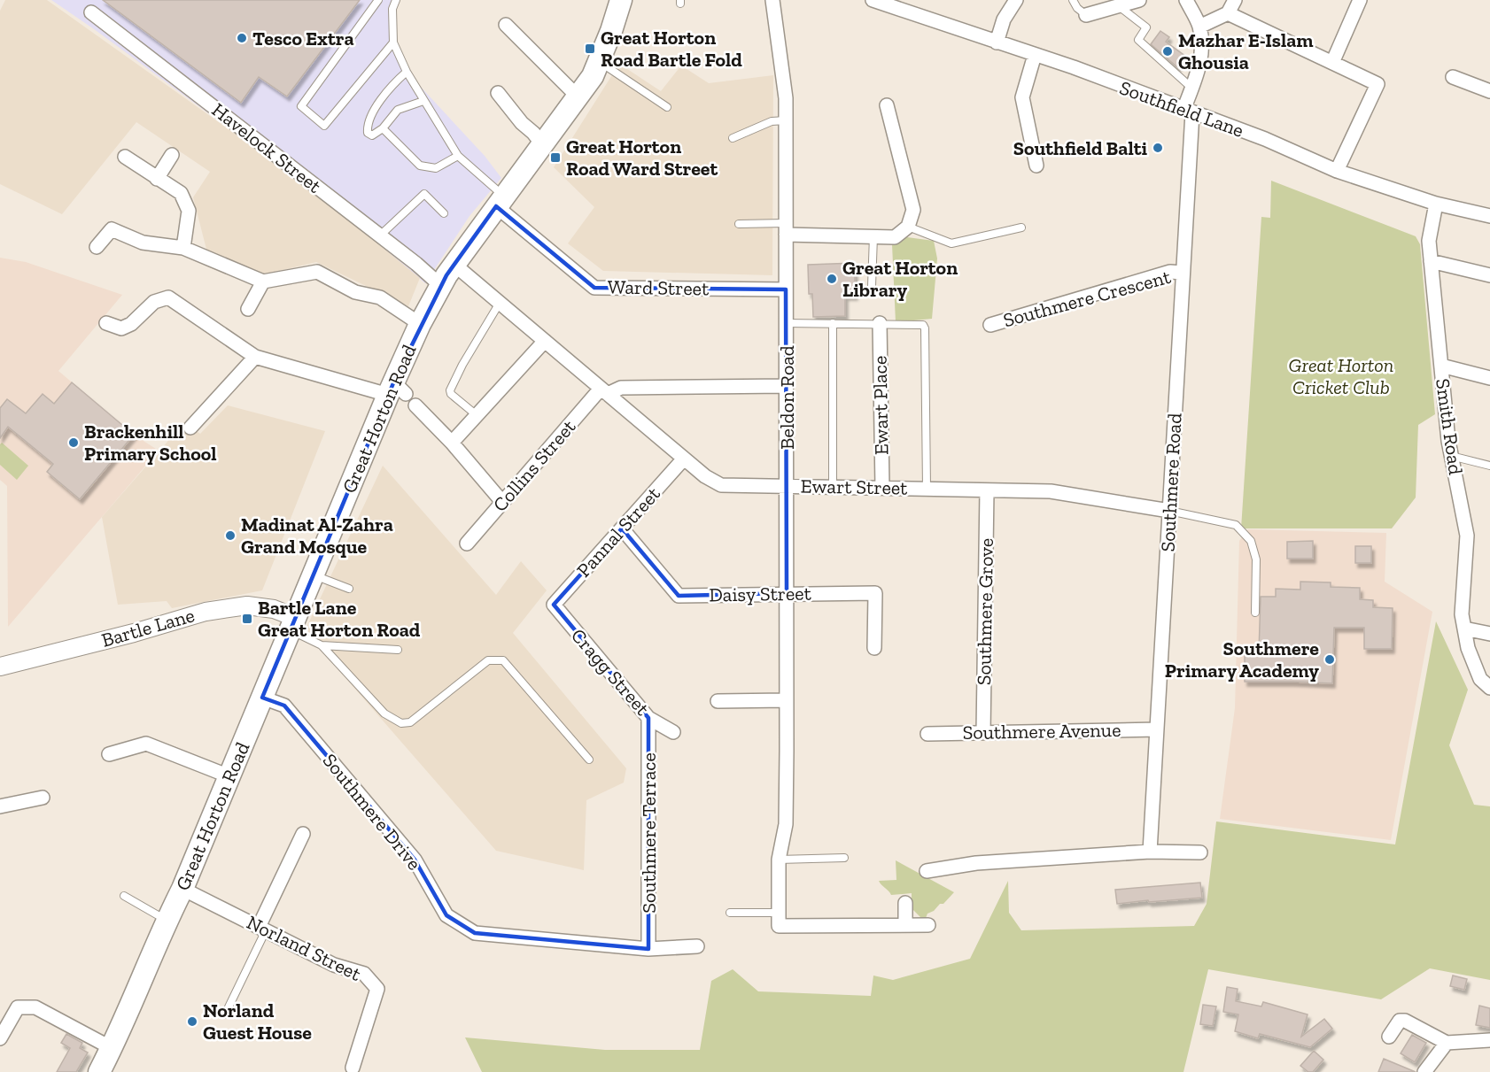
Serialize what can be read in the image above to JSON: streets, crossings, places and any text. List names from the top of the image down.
{
  "streets": {
    "main road": ["Great Horton Road"],
    "street": [
      "Southfield Lane",
      "Havelock Street",
      "Ward Street",
      "Southmere Crescent",
      "Beldon Road",
      "Ewart Place",
      "Smith Road",
      "Collins Street",
      "Southmere Road",
      "Ewart Street",
      "Pannal Street",
      "Daisy Street",
      "Southmere Grove",
      "Bartle Lane",
      "Cragg Street",
      "Southmere Avenue",
      "Southmere Drive",
      "Southmere Terrace",
      "Norland Street"
    ]
  },
  "crossings": [
    ["Southfield Lane", "Smith Road"],
    ["Southfield Lane", "Southmere Road"],
    ["Havelock Street", "Great Horton Road"],
    ["Ward Street", "Beldon Road"],
    ["Ward Street", "Great Horton Road"],
    ["Southmere Crescent", "Southmere Road"],
    ["Beldon Road", "Ewart Street"],
    ["Beldon Road", "Daisy Street"],
    ["Ewart Place", "Ewart Street"],
    ["Great Horton Road", "Ewart Street"],
    ["Great Horton Road", "Bartle Lane"],
    ["Great Horton Road", "Southmere Drive"],
    ["Great Horton Road", "Norland Street"],
    ["Collins Street", "Ewart Street"],
    ["Southmere Road", "Ewart Street"],
    ["Southmere Road", "Southmere Avenue"],
    ["Ewart Street", "Pannal Street"],
    ["Ewart Street", "Southmere Grove"],
    ["Pannal Street", "Daisy Street"],
    ["Pannal Street", "Cragg Street"],
    ["Southmere Grove", "Southmere Avenue"],
    ["Cragg Street", "Southmere Terrace"],
    ["Southmere Drive", "Southmere Terrace"]
  ],
  "parks": ["Great Horton Cricket Club"],
  "places": {
    "other": [
      "Tesco Extra",
      "Mazhar E-Islam Ghousia",
      "Southfield Balti",
      "Great Horton Library",
      "Brackenhill Primary School",
      "Madinat Al-Zahra Grand Mosque",
      "Southmere Primary Academy",
      "Norland Guest House"
    ],
    "transit": ["Great Horton Road Bartle Fold", "Great Horton Road Ward Street", "Bartle Lane Great Horton Road"]
  }
}
